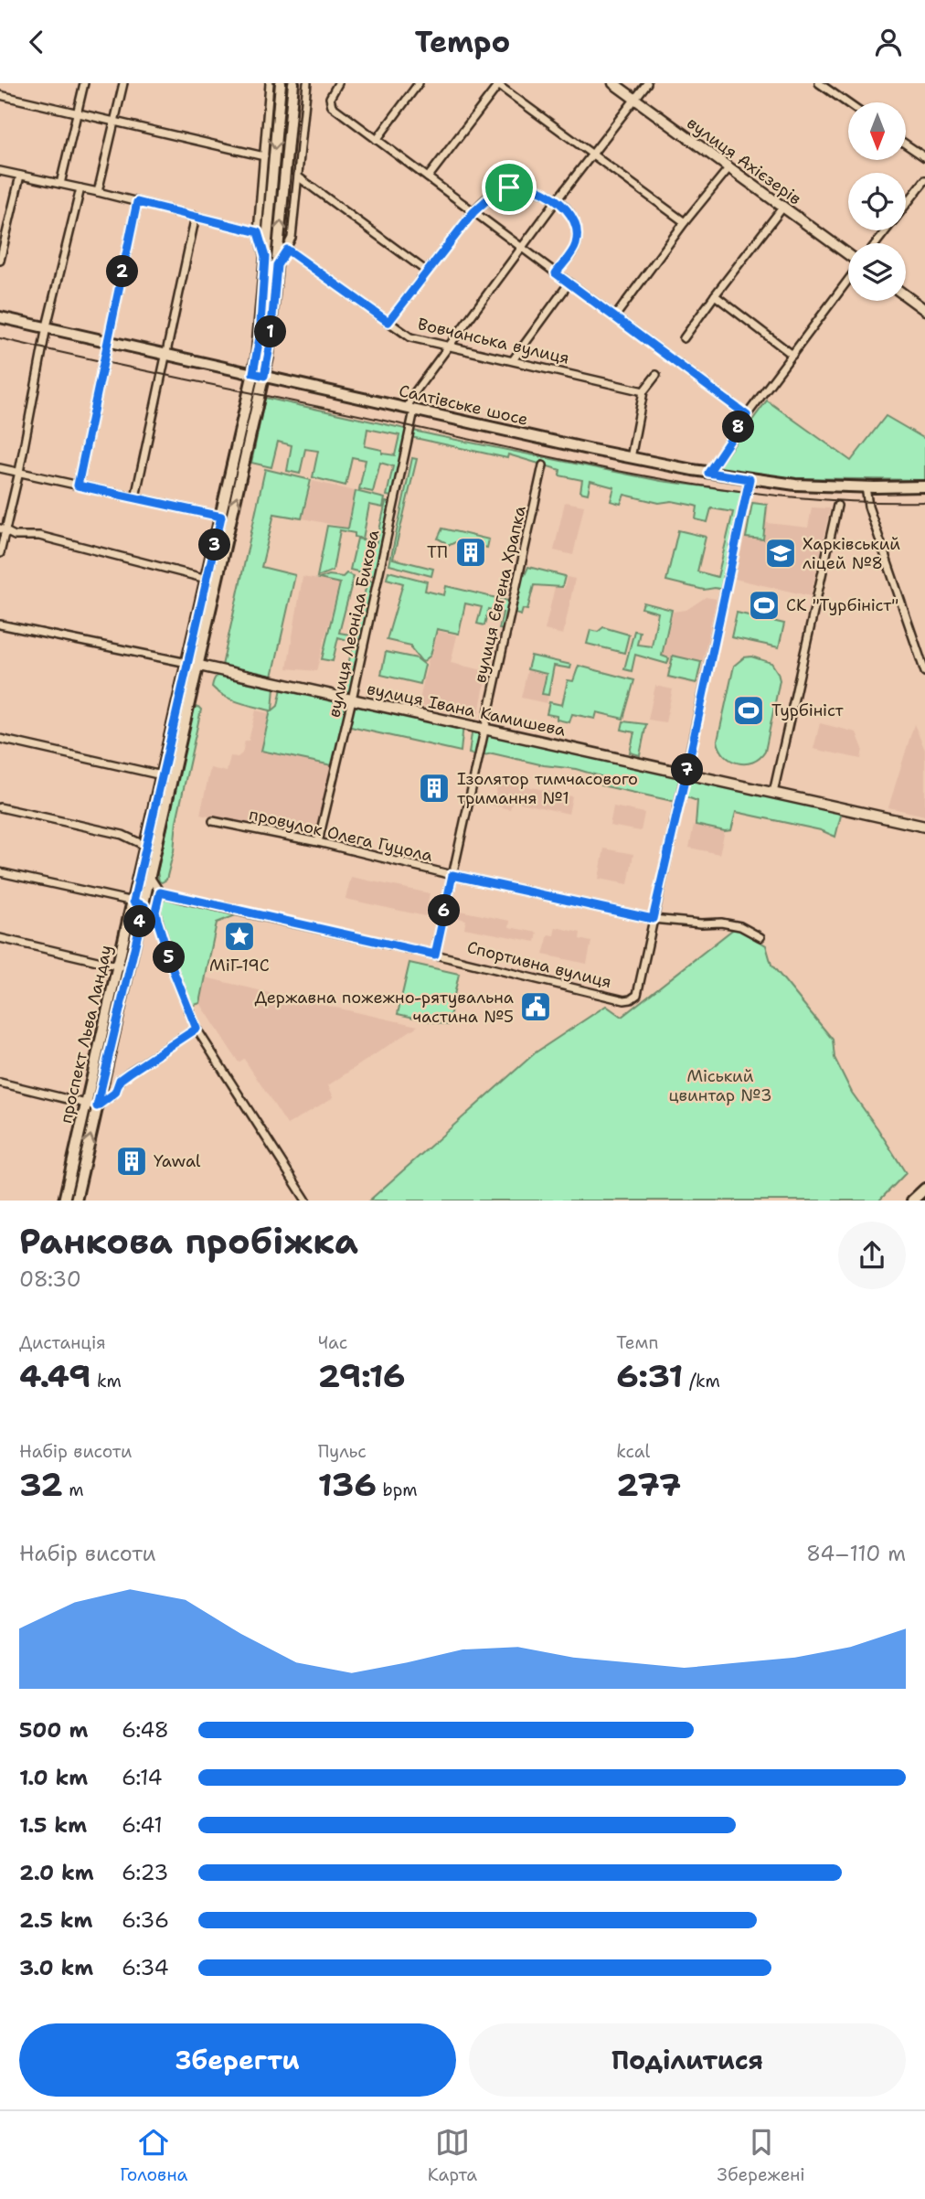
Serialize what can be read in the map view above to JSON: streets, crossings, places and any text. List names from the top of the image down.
{
  "streets": {
    "main road": ["Салтівське шосе", "проспект Льва Ландау"],
    "street": [
      "вулиця Ахієзерів",
      "Вовчанська вулиця",
      "вулиця Євгена Храпка",
      "вулиця Леоніда Бикова",
      "вулиця Івана Камишева",
      "провулок Олега Гуцола",
      "Спортивна вулиця"
    ]
  },
  "crossings": [
    ["вулиця Ахієзерів", "вулиця Леоніда Бикова"],
    ["Вовчанська вулиця", "вулиця Леоніда Бикова"],
    ["Салтівське шосе", "вулиця Леоніда Бикова"],
    ["Салтівське шосе", "проспект Льва Ландау"],
    ["вулиця Євгена Храпка", "вулиця Івана Камишева"],
    ["вулиця Євгена Храпка", "провулок Олега Гуцола"],
    ["вулиця Євгена Храпка", "Спортивна вулиця"],
    ["вулиця Леоніда Бикова", "вулиця Івана Камишева"],
    ["вулиця Леоніда Бикова", "провулок Олега Гуцола"],
    ["вулиця Івана Камишева", "проспект Льва Ландау"],
    ["провулок Олега Гуцола", "Спортивна вулиця"]
  ],
  "parks": ["Міський цвинтар №3"],
  "places": {
    "building": ["ТП", "Ізолятор тимчасового тримання №1", "Yawal"],
    "school or university": ["Харківський ліцей №8"],
    "sports": ["СК \"Турбініст\"", "Турбініст"],
    "place": ["МіГ-19С"],
    "public building": ["Державна пожежно-рятувальна частина №5"]
  },
  "north": "bottom",
  "page": {
    "header": "Tempo",
    "pins": [
      "2",
      "1",
      "8",
      "3",
      "7",
      "6",
      "4",
      "5"
    ],
    "heading": ["Ранкова пробіжка", "08:30"],
    "stats": [
      ["Дистанція", "4.49 km"],
      ["Час", "29:16"],
      ["Темп", "6:31 /km"],
      ["Набір висоти", "32 m"],
      ["Пульс", "136 bpm"],
      ["kcal", "277"]
    ],
    "chart": ["Набір висоти", "84–110 m"],
    "list": [
      {
        "name": "500 m",
        "note": "6:48"
      },
      {
        "name": "1.0 km",
        "note": "6:14"
      },
      {
        "name": "1.5 km",
        "note": "6:41"
      },
      {
        "name": "2.0 km",
        "note": "6:23"
      },
      {
        "name": "2.5 km",
        "note": "6:36"
      },
      {
        "name": "3.0 km",
        "note": "6:34"
      }
    ],
    "buttons": ["Зберегти", "Поділитися"],
    "tabs": ["Головна", "Карта", "Збережені"]
  }
}
